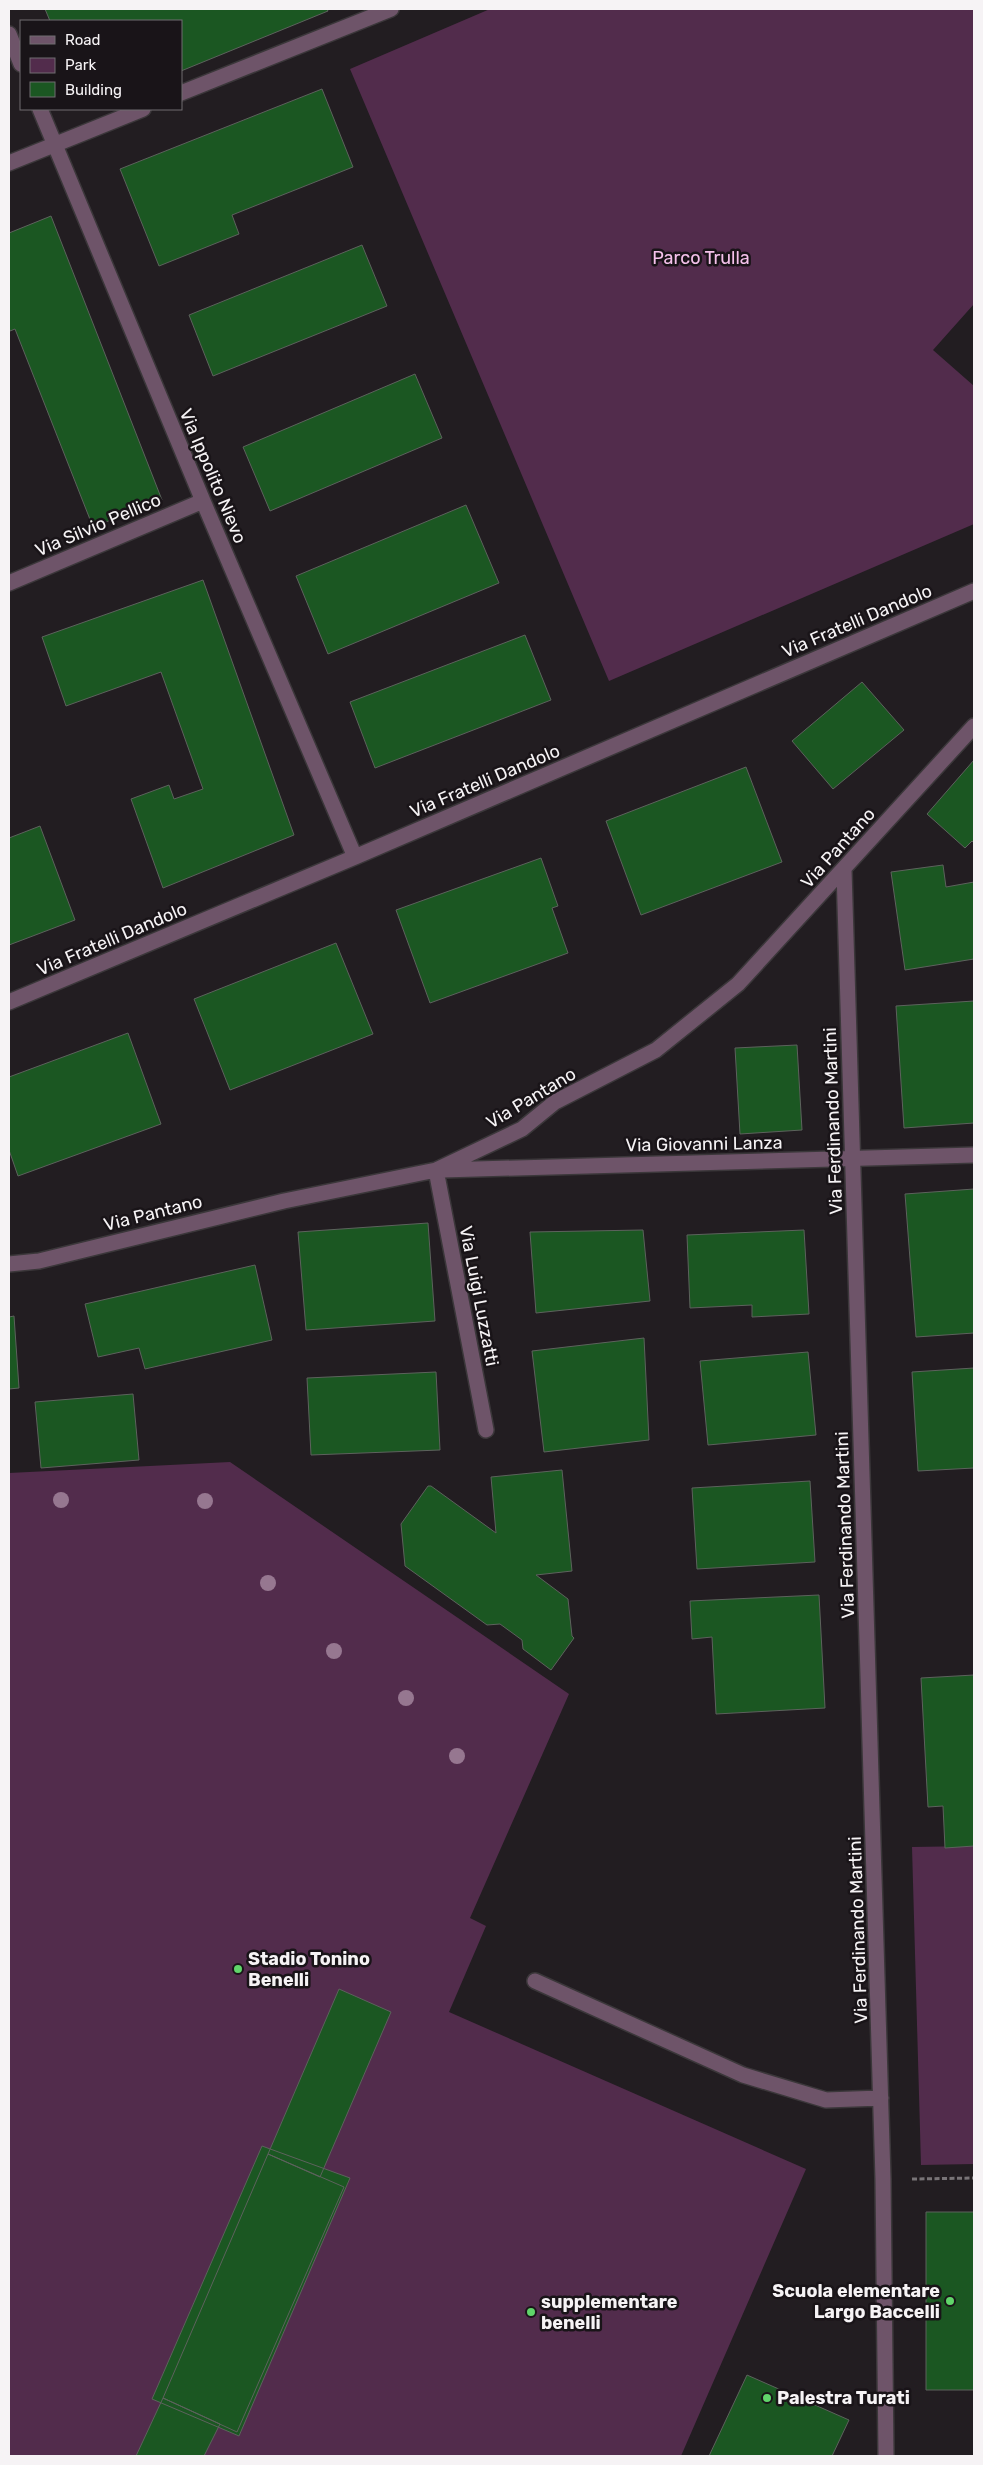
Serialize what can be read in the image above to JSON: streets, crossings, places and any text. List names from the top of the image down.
{
  "streets": {
    "street": [
      "Via Ippolito Nievo",
      "Via Silvio Pellico",
      "Via Fratelli Dandolo",
      "Via Pantano",
      "Via Ferdinando Martini",
      "Via Giovanni Lanza",
      "Via Luigi Luzzatti"
    ]
  },
  "crossings": [
    ["Via Ippolito Nievo", "Via Silvio Pellico"],
    ["Via Ippolito Nievo", "Via Fratelli Dandolo"],
    ["Via Pantano", "Via Ferdinando Martini"],
    ["Via Pantano", "Via Giovanni Lanza"],
    ["Via Pantano", "Via Luigi Luzzatti"],
    ["Via Ferdinando Martini", "Via Giovanni Lanza"],
    ["Via Giovanni Lanza", "Via Luigi Luzzatti"]
  ],
  "parks": ["Parco Trulla"],
  "places": [
    "Stadio Tonino Benelli",
    "Scuola elementare Largo Baccelli",
    "supplementare benelli",
    "Palestra Turati"
  ],
  "legend": ["Road", "Park", "Building"]
}
